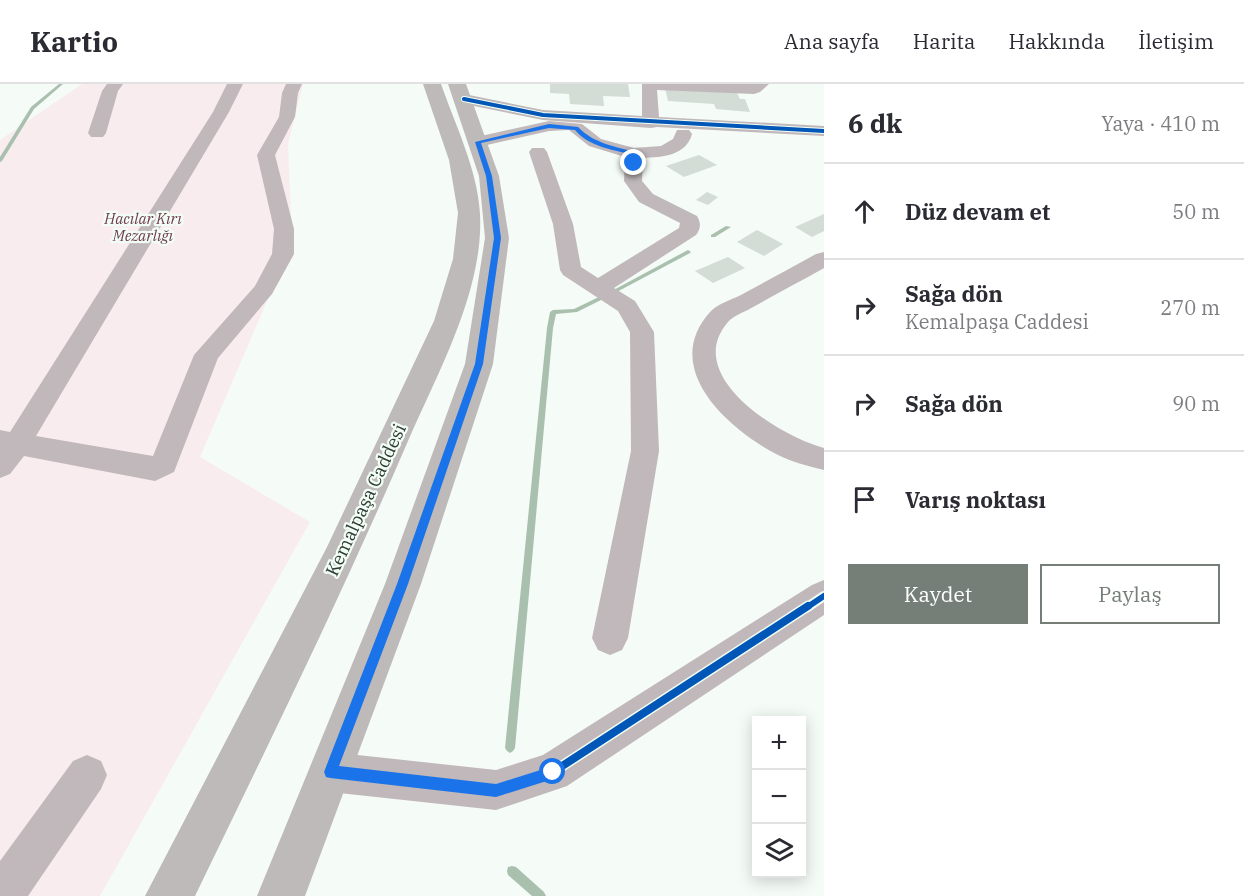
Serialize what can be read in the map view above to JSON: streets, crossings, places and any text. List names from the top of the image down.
{
  "streets": {
    "main road": ["Kemalpaşa Caddesi"]
  },
  "parks": ["Hacılar Kırı Mezarlığı"],
  "page": {
    "header": "Kartio",
    "nav": [
      "Ana sayfa",
      "Harita",
      "Hakkında",
      "İletişim"
    ],
    "heading": ["6 dk", "Yaya · 410 m"],
    "list": [
      ["Düz devam et", "50 m"],
      ["Sağa dön", "Kemalpaşa Caddesi", "270 m"],
      ["Sağa dön", "90 m"],
      "Varış noktası"
    ],
    "buttons": ["Kaydet", "Paylaş"],
    "map_buttons": ["+", "−"]
  }
}
